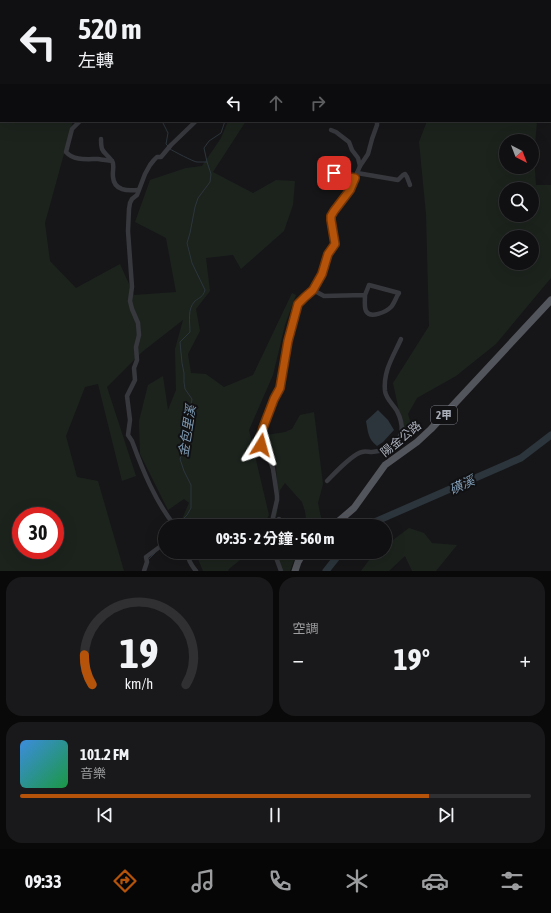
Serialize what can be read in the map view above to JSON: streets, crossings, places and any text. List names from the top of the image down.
{
  "streets": {
    "main road": ["2甲", "陽金公路"]
  },
  "water": ["金包里溪", "磺溪"],
  "north": "bottom right",
  "page": {
    "turn": ["520 m", "左轉"],
    "limit": "30",
    "trip": "09:35 · 2 分鐘 · 560 m",
    "tile": "空調",
    "heat": ["−", "19°", "+"],
    "song": ["101.2 FM", "音樂"],
    "tabs": "09:33",
    "gauge": ["19", "km/h"]
  }
}
